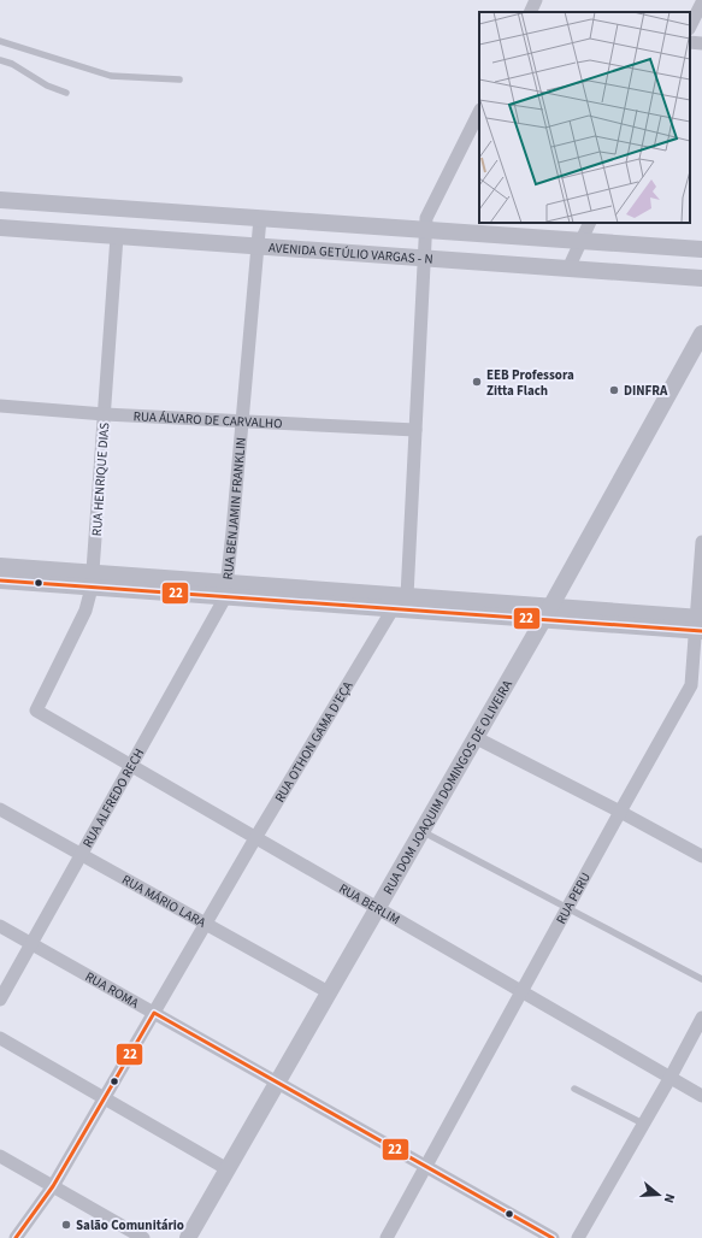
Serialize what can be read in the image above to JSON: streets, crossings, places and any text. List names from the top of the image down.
{
  "streets": {
    "street": [
      "AVENIDA GETÚLIO VARGAS - N",
      "RUA ÁLVARO DE CARVALHO",
      "RUA HENRIQUE DIAS",
      "RUA BENJAMIN FRANKLIN",
      "RUA OTHON GAMA D'EÇA",
      "RUA DOM JOAQUIM DOMINGOS DE OLIVEIRA",
      "RUA ALFREDO RECH",
      "RUA PERU",
      "RUA MÁRIO LARA",
      "RUA BERLIM",
      "RUA ROMA"
    ]
  },
  "crossings": [
    ["AVENIDA GETÚLIO VARGAS - N", "RUA HENRIQUE DIAS"],
    ["AVENIDA GETÚLIO VARGAS - N", "RUA BENJAMIN FRANKLIN"],
    ["RUA ÁLVARO DE CARVALHO", "RUA HENRIQUE DIAS"],
    ["RUA ÁLVARO DE CARVALHO", "RUA BENJAMIN FRANKLIN"],
    ["RUA HENRIQUE DIAS", "RUA BERLIM"],
    ["RUA BENJAMIN FRANKLIN", "RUA ALFREDO RECH"],
    ["RUA OTHON GAMA D'EÇA", "RUA MÁRIO LARA"],
    ["RUA OTHON GAMA D'EÇA", "RUA BERLIM"],
    ["RUA OTHON GAMA D'EÇA", "RUA ROMA"],
    ["RUA DOM JOAQUIM DOMINGOS DE OLIVEIRA", "RUA MÁRIO LARA"],
    ["RUA DOM JOAQUIM DOMINGOS DE OLIVEIRA", "RUA BERLIM"],
    ["RUA DOM JOAQUIM DOMINGOS DE OLIVEIRA", "RUA ROMA"],
    ["RUA ALFREDO RECH", "RUA MÁRIO LARA"],
    ["RUA ALFREDO RECH", "RUA BERLIM"],
    ["RUA ALFREDO RECH", "RUA ROMA"],
    ["RUA PERU", "RUA BERLIM"],
    ["RUA PERU", "RUA ROMA"]
  ],
  "places": ["EEB Professora Zitta Flach", "DINFRA", "Salão Comunitário"],
  "lines": ["transit line 22"],
  "north": "right"
}
